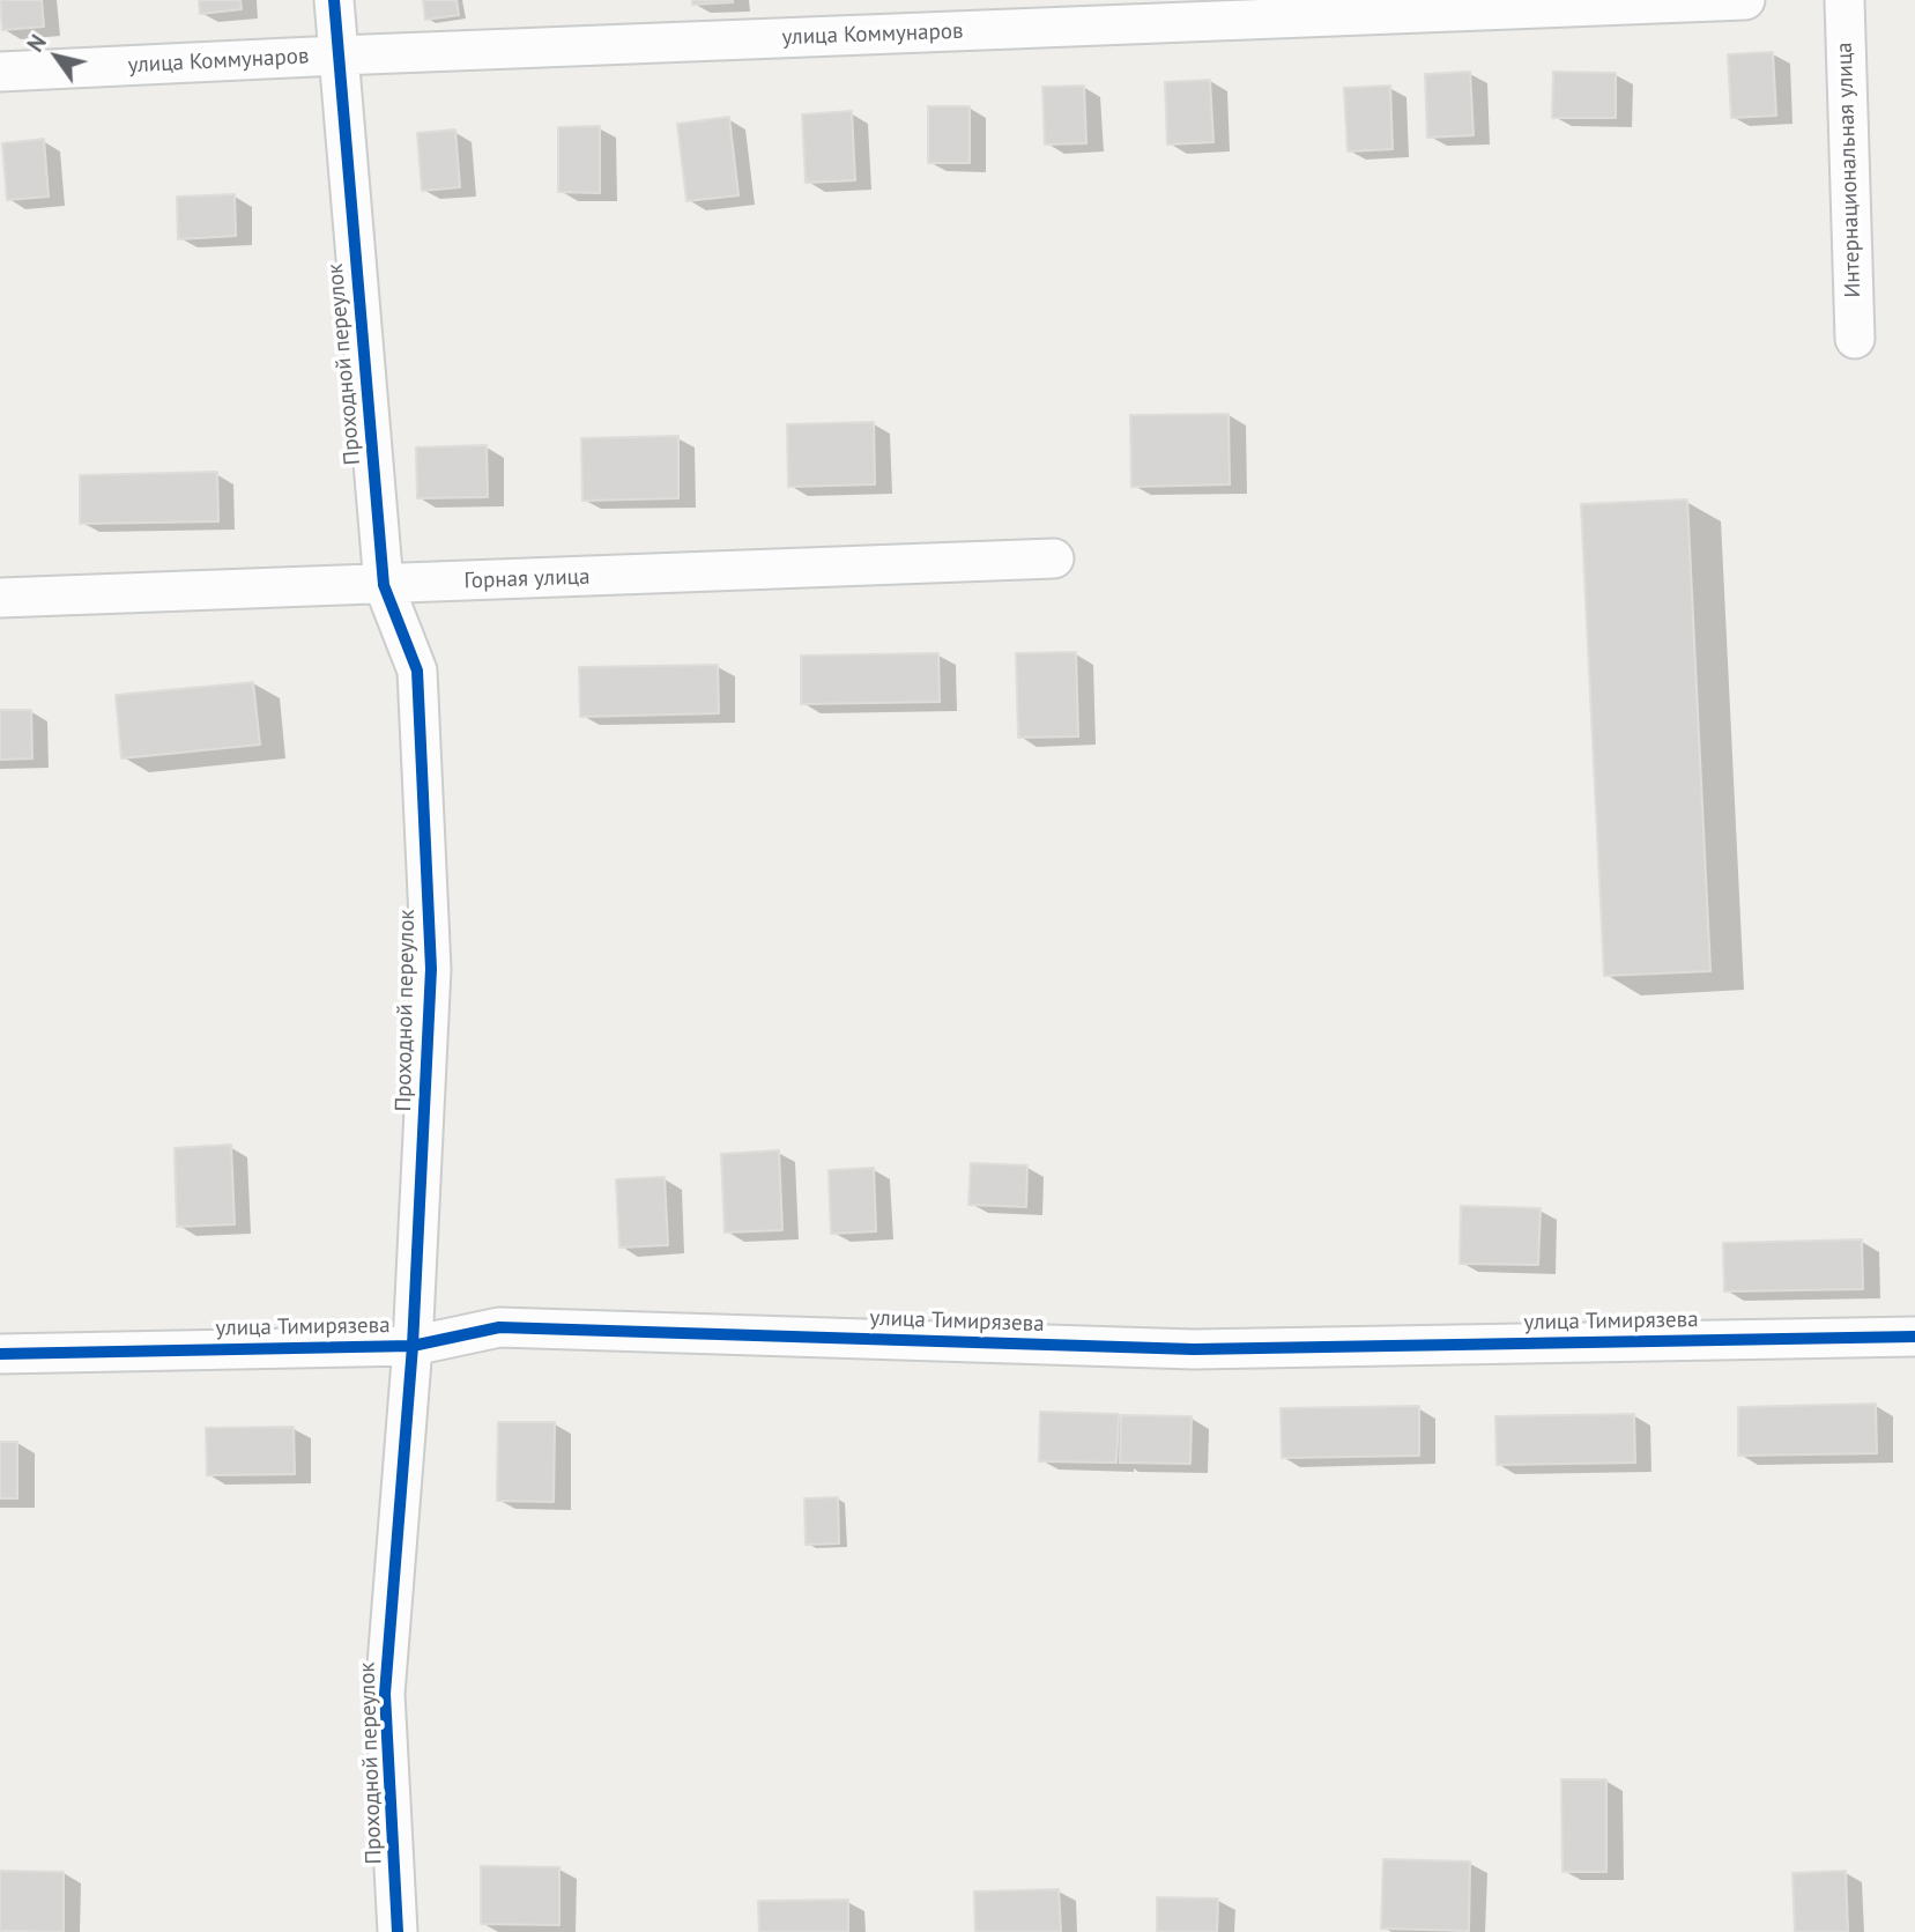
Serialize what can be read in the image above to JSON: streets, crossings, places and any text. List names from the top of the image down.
{
  "streets": {
    "street": [
      "улица Коммунаров",
      "Интернациональная улица",
      "Проходной переулок",
      "Горная улица",
      "улица Тимирязева"
    ]
  },
  "crossings": [
    ["улица Коммунаров", "Проходной переулок"],
    ["Проходной переулок", "Горная улица"],
    ["Проходной переулок", "улица Тимирязева"]
  ],
  "north": "top left"
}
